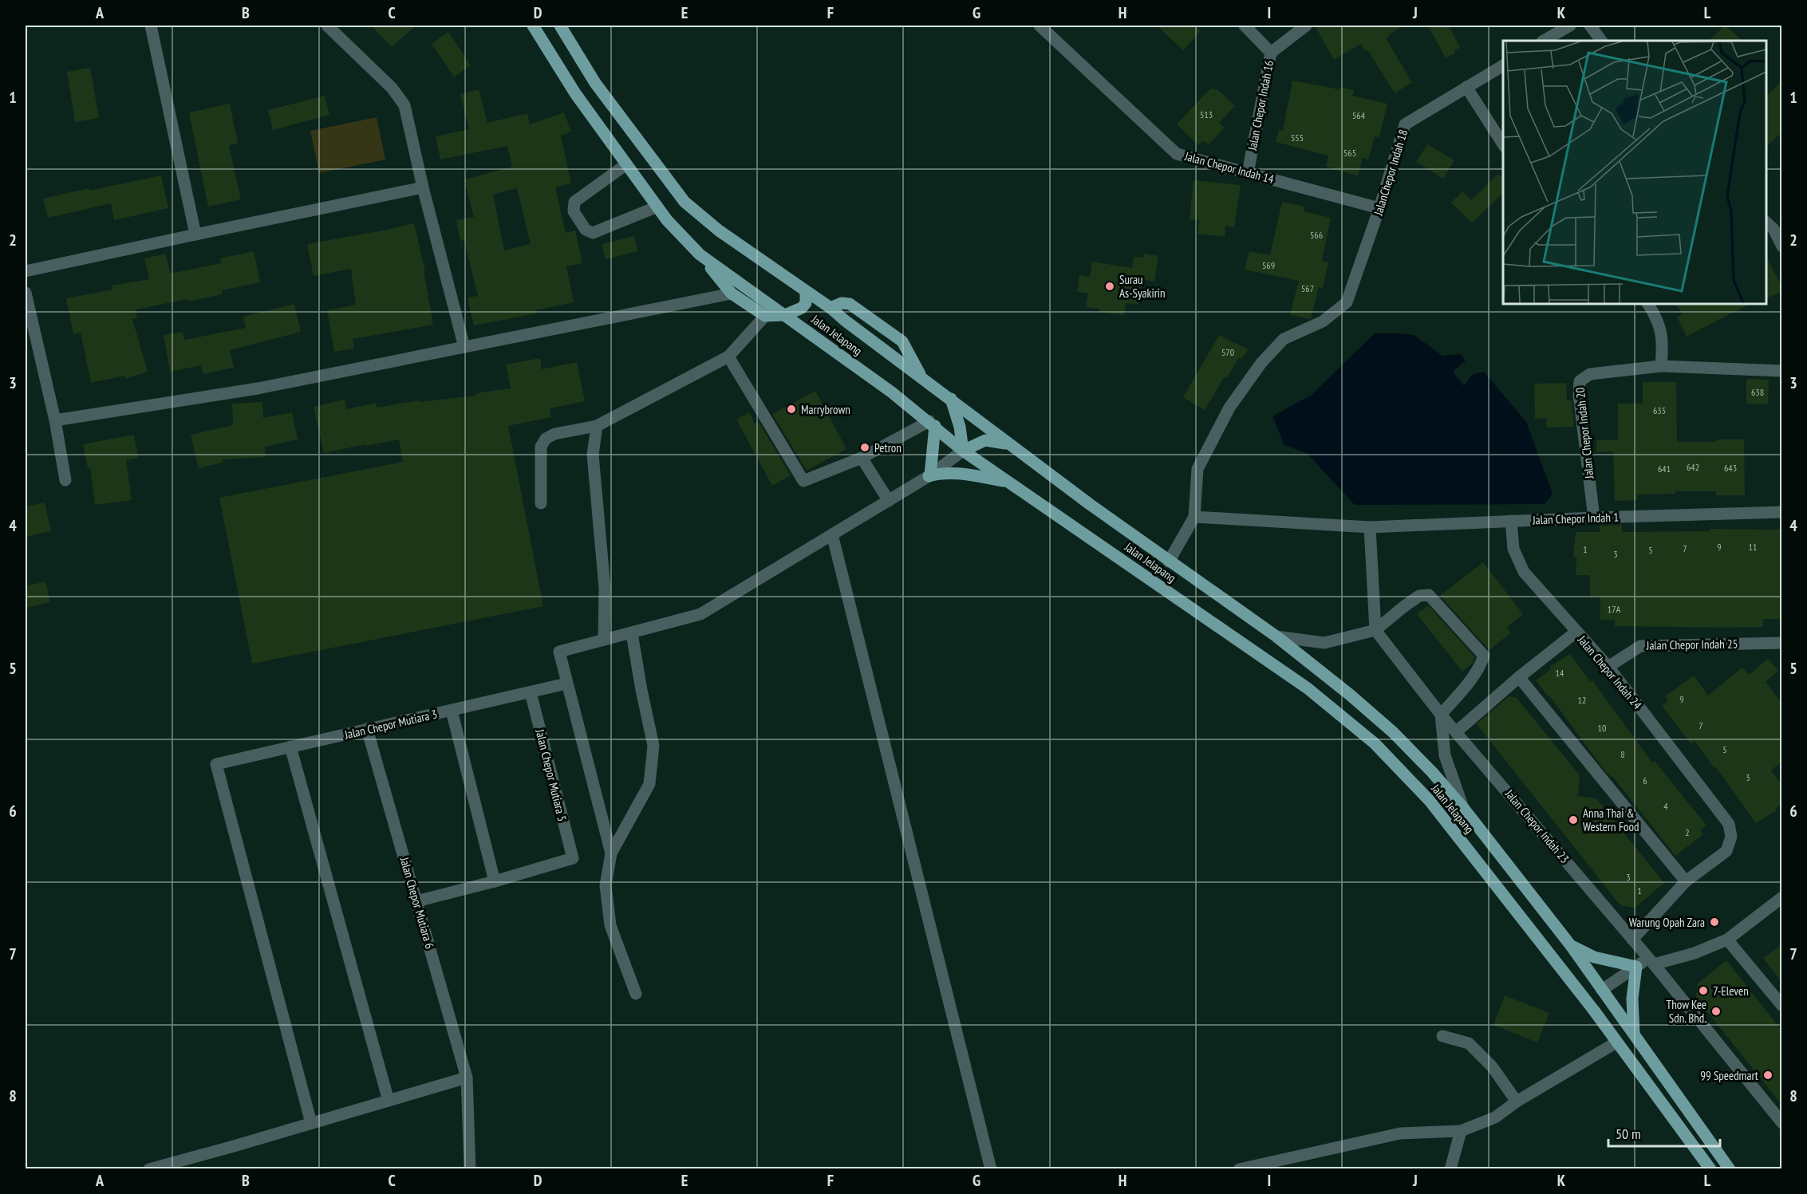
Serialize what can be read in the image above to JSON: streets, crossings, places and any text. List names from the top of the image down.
{
  "streets": {
    "main road": ["Jalan Jelapang"],
    "street": [
      "Jalan Chepor Indah 16",
      "Jalan Chepor Indah 14",
      "JalanChepor Indah 18",
      "Jalan Chepor Indah 20",
      "Jalan Chepor Indah 1",
      "Jalan Chepor Indah 25",
      "Jalan Chepor Indah 24",
      "Jalan Chepor Mutiara 3",
      "Jalan Chepor Mutiara 5",
      "Jalan Chepor Indah 23",
      "Jalan Chepor Mutiara 6"
    ]
  },
  "crossings": [
    ["Jalan Chepor Indah 16", "Jalan Chepor Indah 14"],
    ["Jalan Chepor Indah 14", "JalanChepor Indah 18"],
    ["JalanChepor Indah 18", "Jalan Chepor Indah 1"],
    ["Jalan Chepor Indah 20", "Jalan Chepor Indah 1"],
    ["Jalan Chepor Indah 1", "Jalan Chepor Indah 24"],
    ["Jalan Chepor Indah 25", "Jalan Chepor Indah 24"],
    ["Jalan Chepor Mutiara 3", "Jalan Chepor Mutiara 5"],
    ["Jalan Chepor Mutiara 3", "Jalan Chepor Mutiara 6"]
  ],
  "places": [
    "Surau As-Syakirin",
    "Marrybrown",
    "Petron",
    "Anna Thai & Western Food",
    "Warung Opah Zara",
    "7-Eleven",
    "Thow Kee Sdn. Bhd.",
    "99 Speedmart"
  ],
  "house_numbers": [
    "513",
    "564",
    "555",
    "565",
    "566",
    "569",
    "567",
    "570",
    "638",
    "635",
    "642",
    "643",
    "641",
    "9",
    "11",
    "7",
    "1",
    "5",
    "3",
    "17A",
    "14",
    "9",
    "12",
    "7",
    "10",
    "5",
    "8",
    "3",
    "6",
    "4",
    "2",
    "3",
    "1"
  ],
  "scale_bar": "50 m",
  "grid": {
    "columns": [
      "A",
      "B",
      "C",
      "D",
      "E",
      "F",
      "G",
      "H",
      "I",
      "J",
      "K",
      "L"
    ],
    "rows": [
      "1",
      "2",
      "3",
      "4",
      "5",
      "6",
      "7",
      "8"
    ]
  }
}
